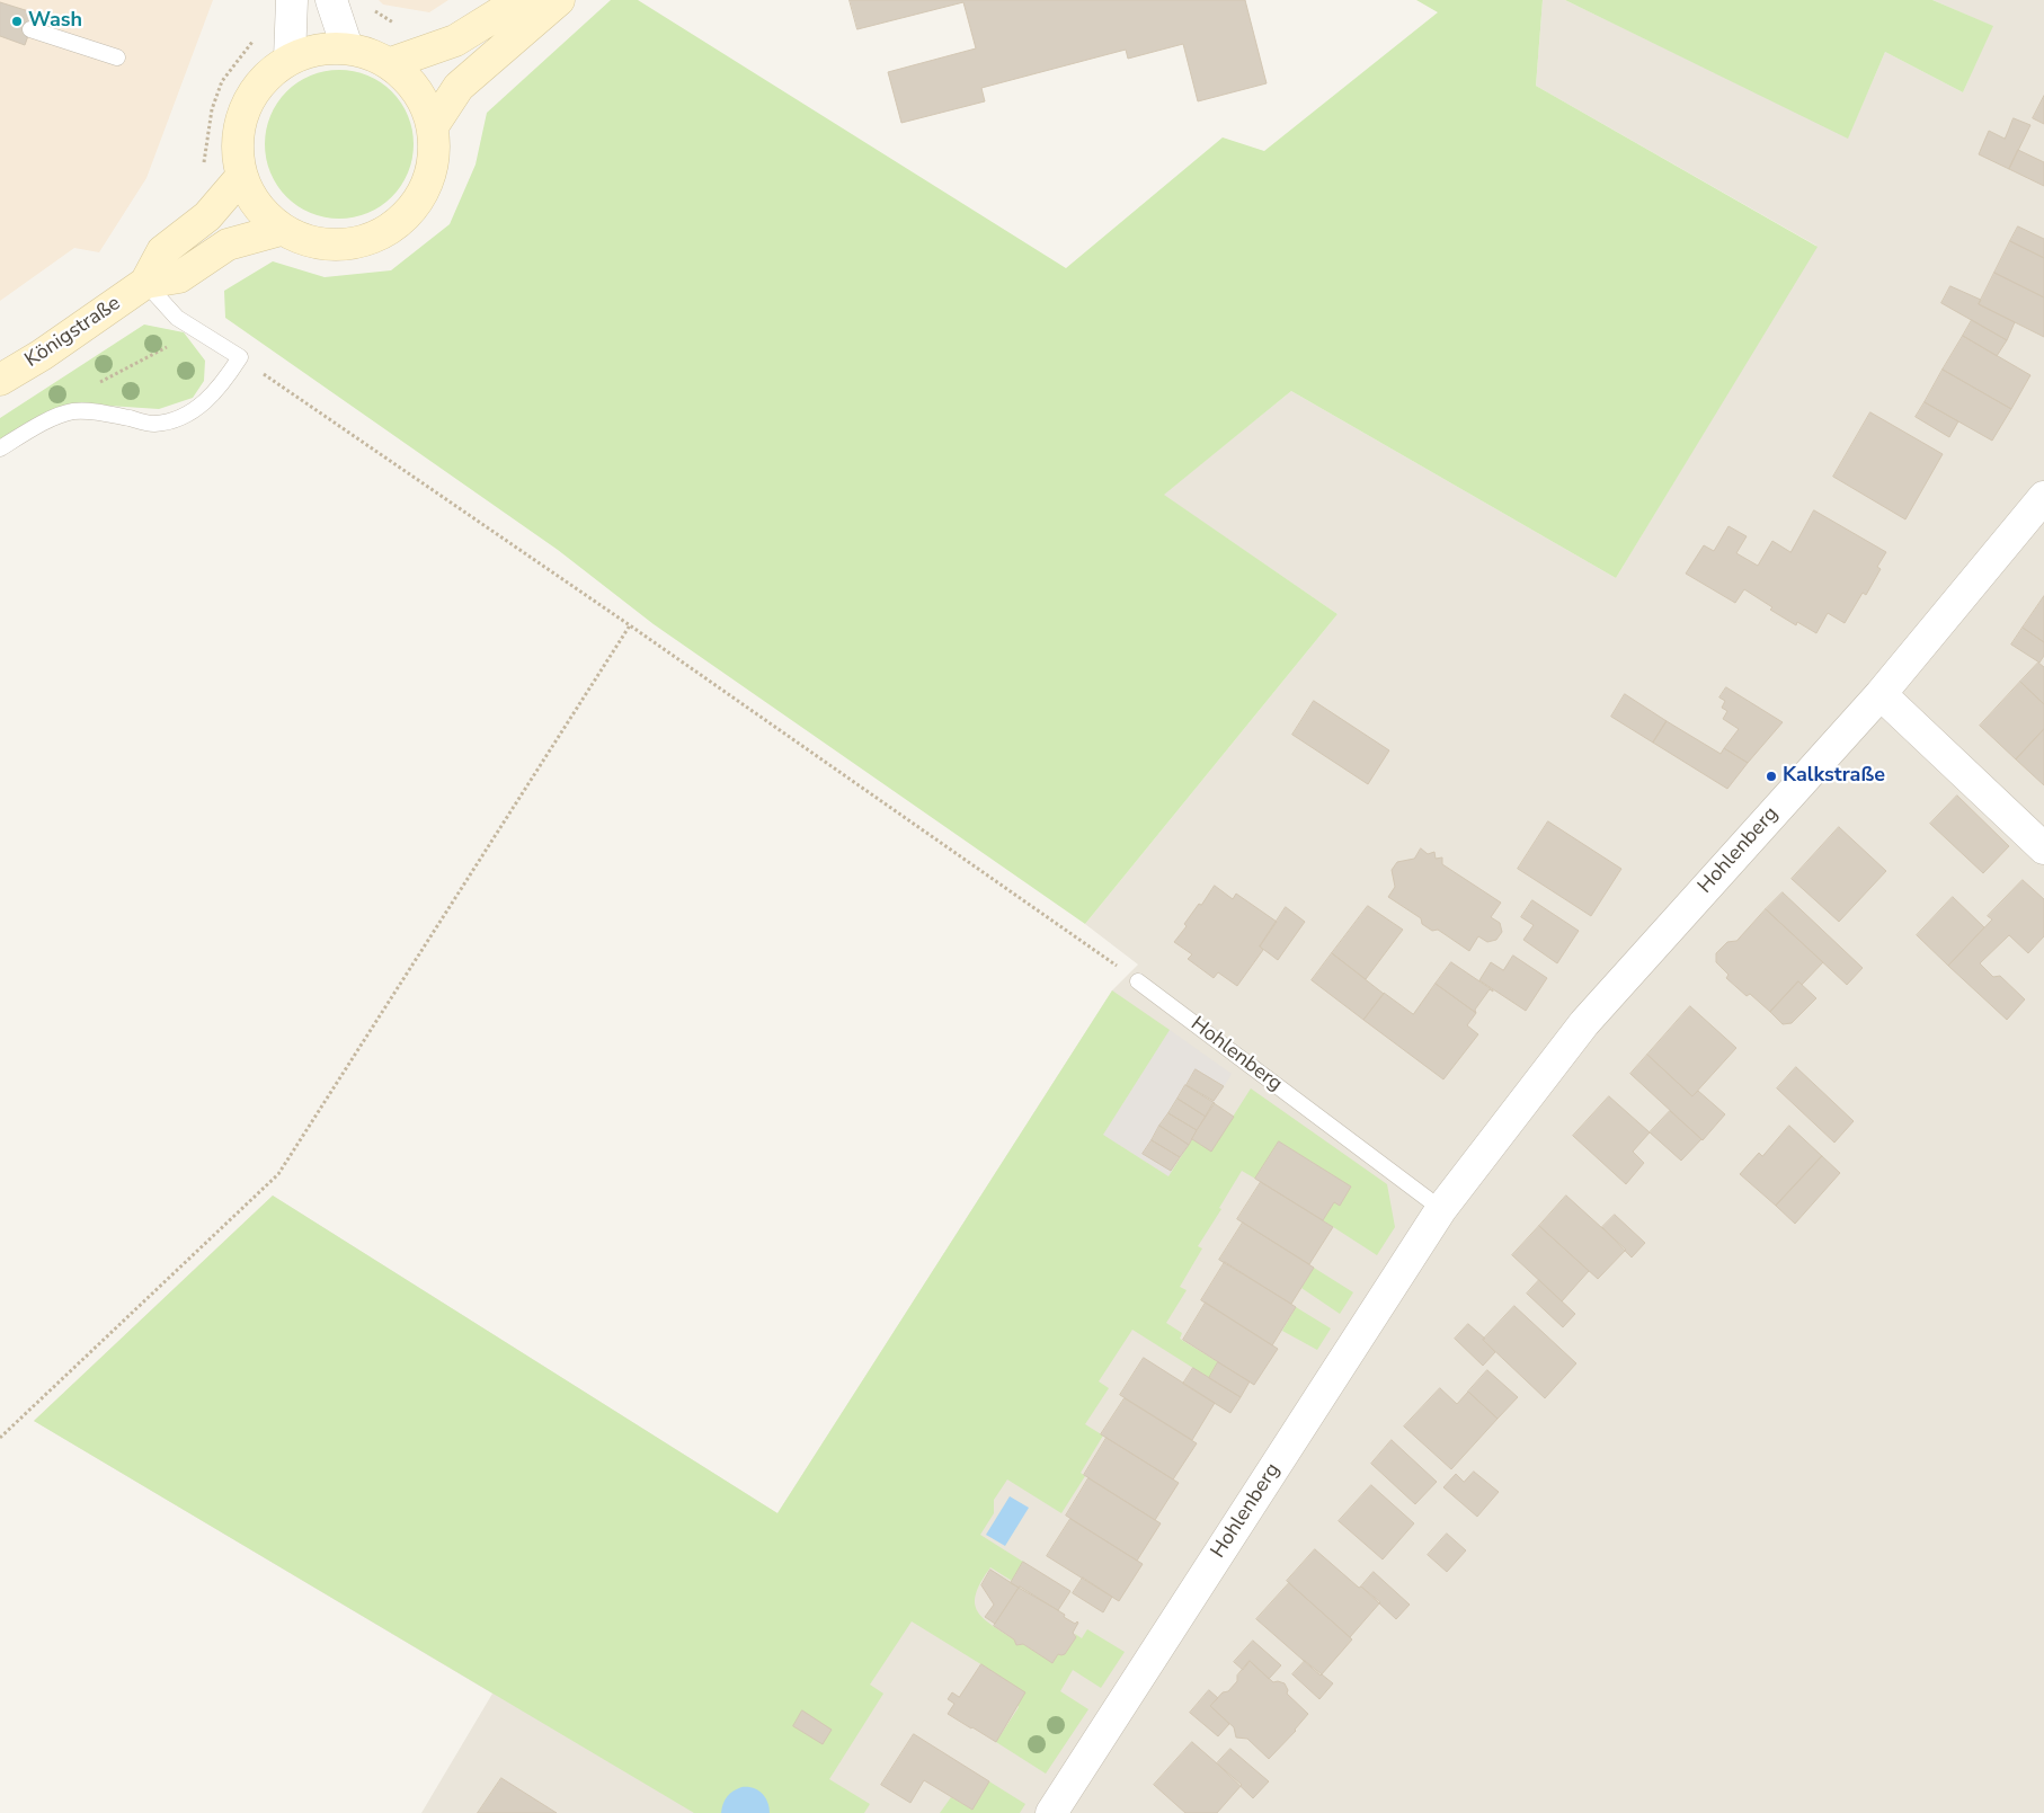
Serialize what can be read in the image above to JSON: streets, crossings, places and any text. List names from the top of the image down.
{
  "streets": {
    "street": ["Königstraße", "Hohlenberg"]
  },
  "places": ["Wash", "Kalkstraße"]
}
